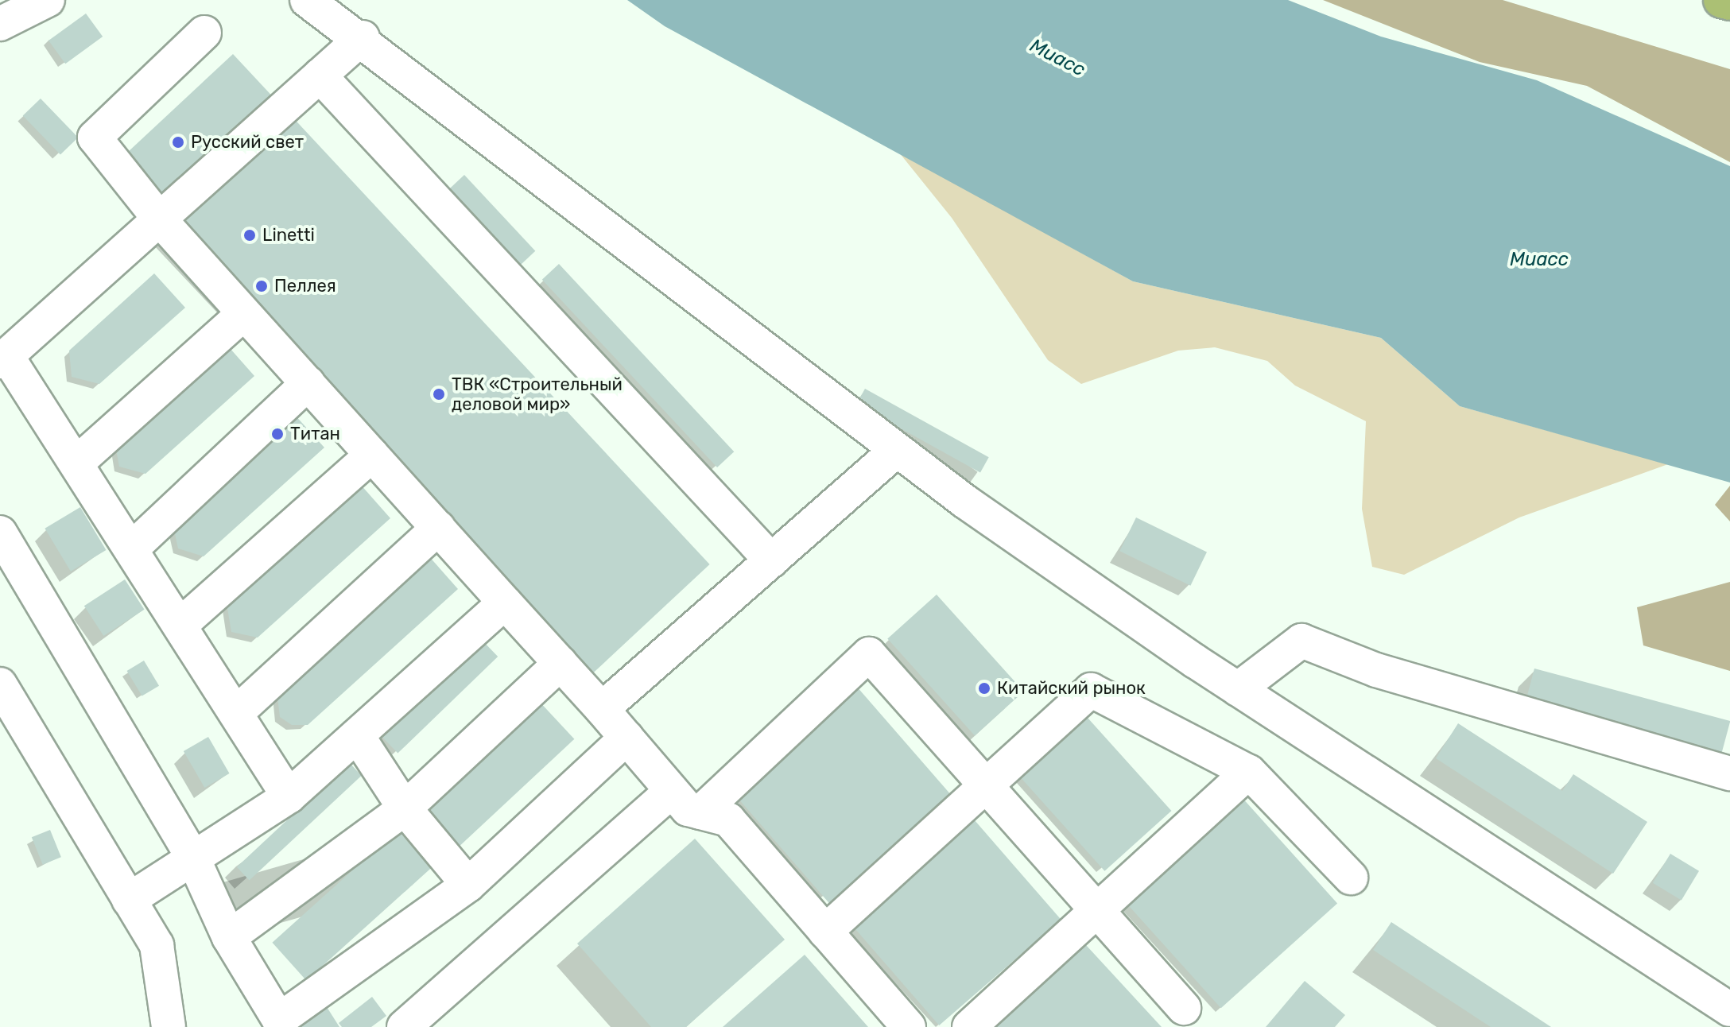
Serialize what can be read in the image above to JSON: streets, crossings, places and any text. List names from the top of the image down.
{
  "water": ["Миасс"],
  "places": [
    "Русский свет",
    "Linetti",
    "Пеллея",
    "ТВК «Строительный деловой мир»",
    "Титан",
    "Китайский рынок"
  ]
}
